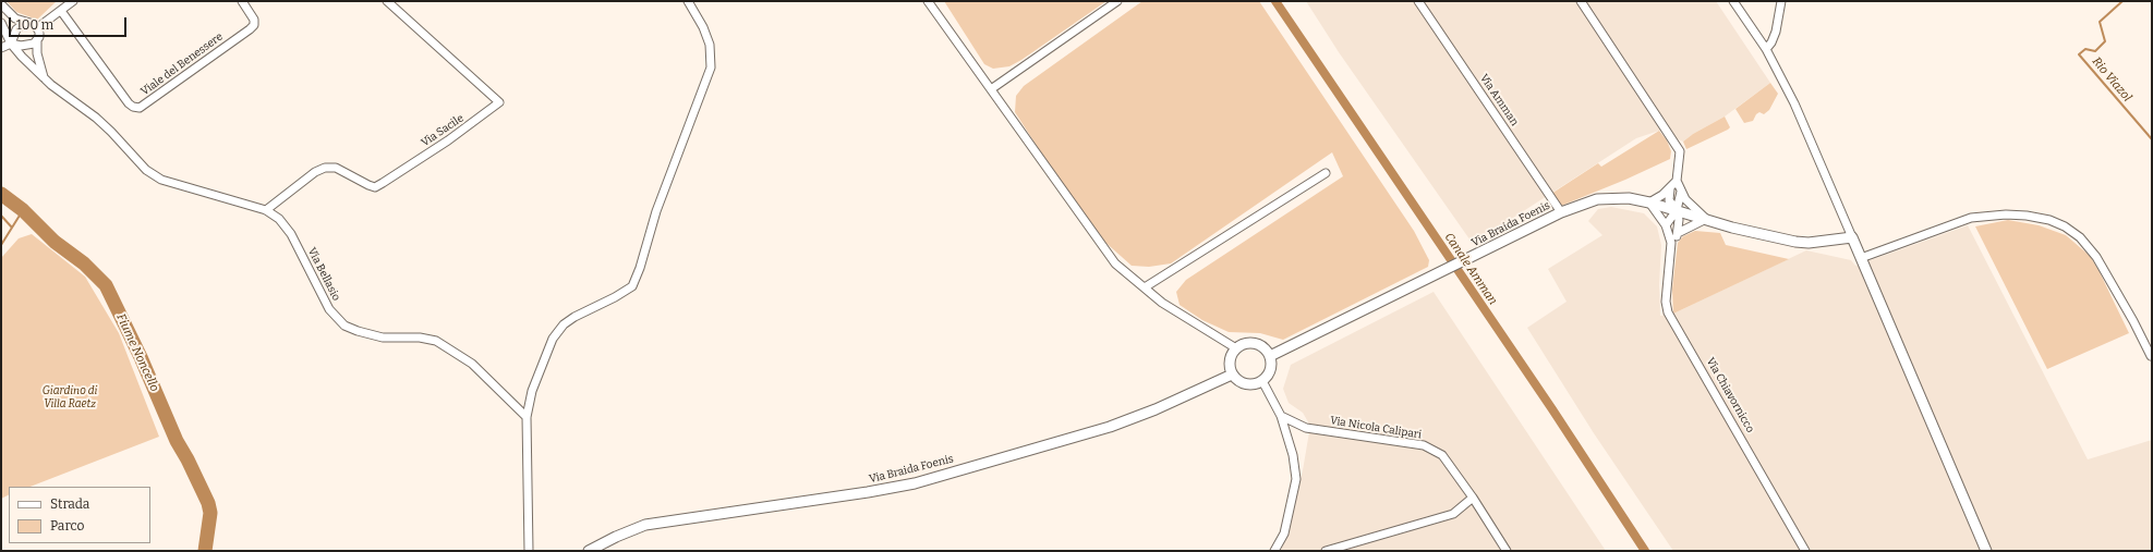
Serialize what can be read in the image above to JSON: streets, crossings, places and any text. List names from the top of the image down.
{
  "streets": {
    "street": [
      "Viale del Benessere",
      "Via Amman",
      "Via Sacile",
      "Via Braida Foenis",
      "Via Bellasio",
      "Via Chiavornicco",
      "Via Nicola Calipari"
    ]
  },
  "crossings": [
    ["Via Amman", "Via Braida Foenis"],
    ["Via Sacile", "Via Bellasio"],
    ["Via Braida Foenis", "Via Chiavornicco"]
  ],
  "water": ["Rio Viazol", "Canale Amman", "Fiume Noncello"],
  "parks": ["Giardino di Villa Raetz"],
  "legend": ["Strada", "Parco"],
  "scale_bar": "100 m"
}
